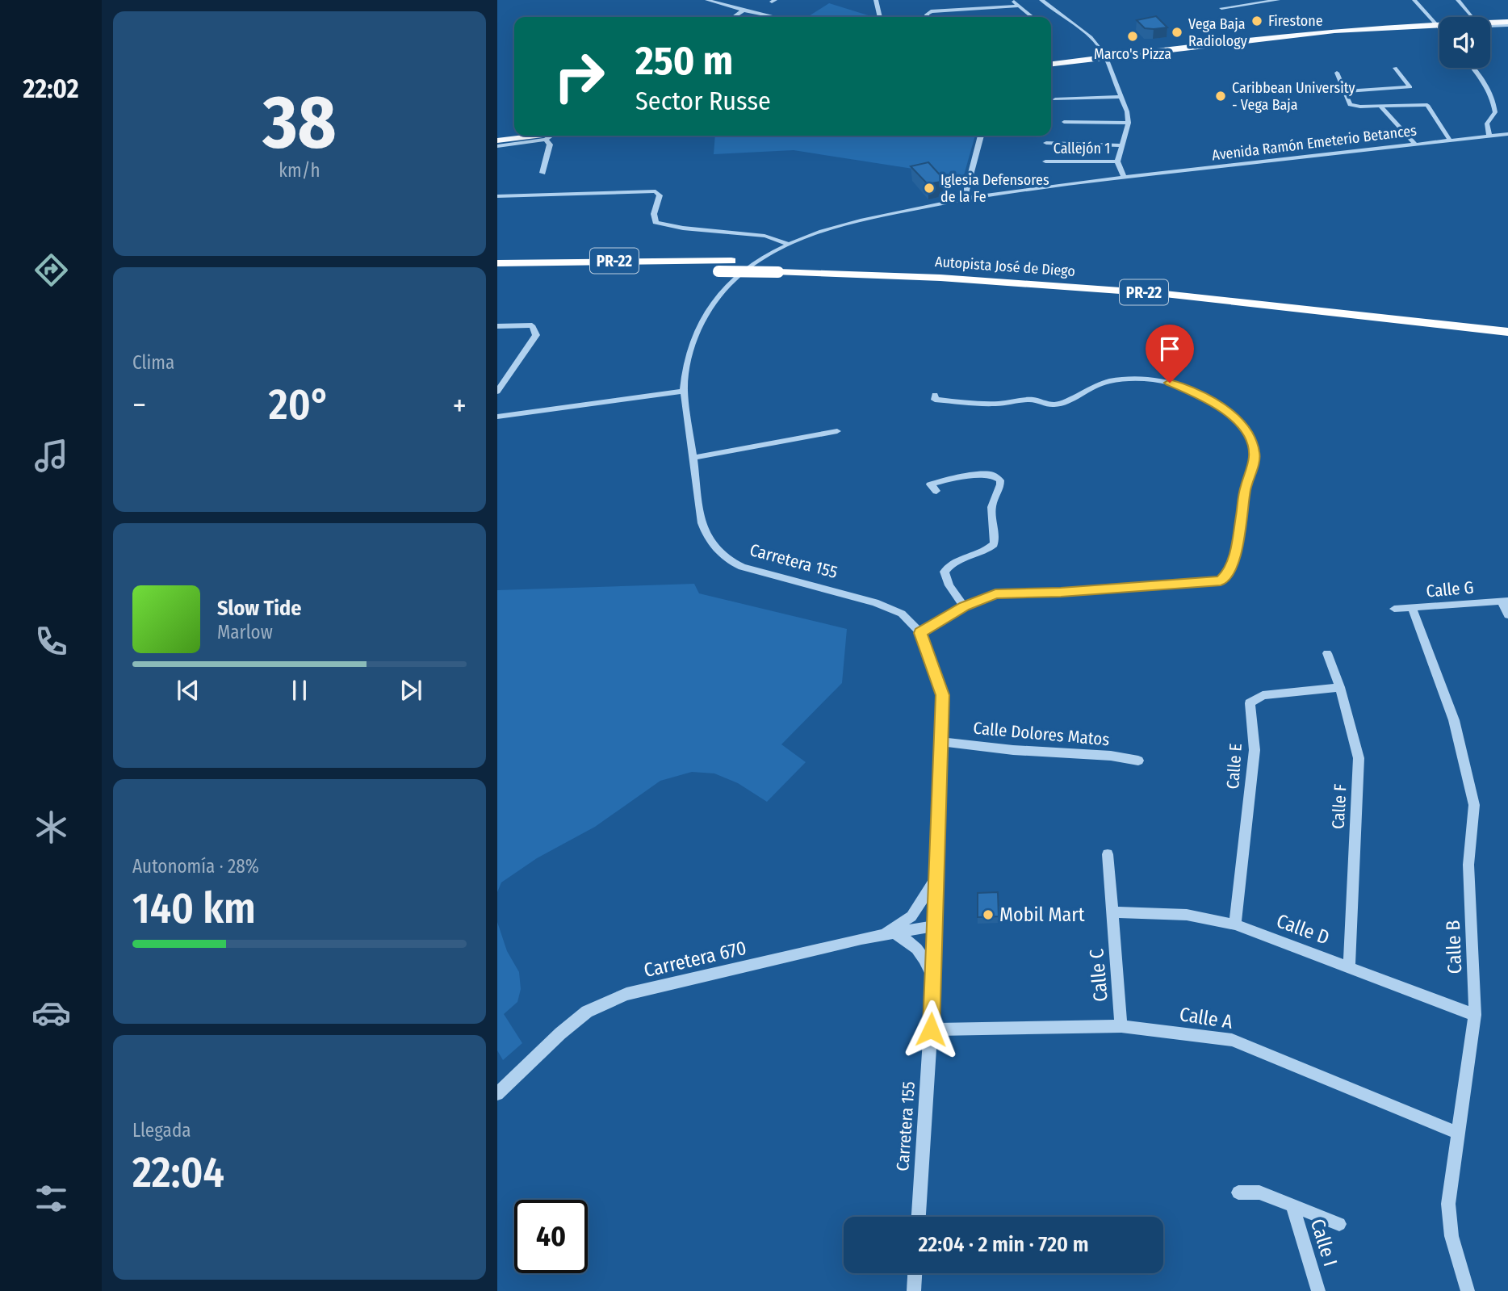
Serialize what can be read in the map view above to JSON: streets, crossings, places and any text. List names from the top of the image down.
{
  "streets": {
    "highway": ["PR-22", "Autopista José de Diego"],
    "street": [
      "Avenida Ramón Emeterio Betances",
      "Callejón 1",
      "Carretera 155",
      "Calle G",
      "Calle Dolores Matos",
      "Calle E",
      "Calle F",
      "Calle D",
      "Calle B",
      "Carretera 670",
      "Calle C",
      "Calle A",
      "Calle I"
    ]
  },
  "crossings": [
    ["Avenida Ramón Emeterio Betances", "Carretera 155"],
    ["Carretera 155", "Calle Dolores Matos"],
    ["Carretera 155", "Carretera 670"],
    ["Carretera 155", "Calle A"],
    ["Calle G", "Calle B"],
    ["Calle E", "Calle F"],
    ["Calle E", "Calle D"],
    ["Calle F", "Calle D"],
    ["Calle D", "Calle B"],
    ["Calle D", "Calle C"],
    ["Calle B", "Calle A"],
    ["Calle C", "Calle A"]
  ],
  "places": [
    "Firestone",
    "Vega Baja Radiology",
    "Marco's Pizza",
    "Caribbean University - Vega Baja",
    "Iglesia Defensores de la Fe",
    "Mobil Mart"
  ],
  "page": {
    "tabs": "22:02",
    "tile": [
      ["38", "km/h"],
      "Clima",
      ["Autonomía · 28%", "140 km"],
      ["Llegada", "22:04"]
    ],
    "turn": ["250 m", "Sector Russe"],
    "heat": ["−", "20°", "+"],
    "song": ["Slow Tide", "Marlow"],
    "limit": "40",
    "trip": "22:04 · 2 min · 720 m"
  }
}
